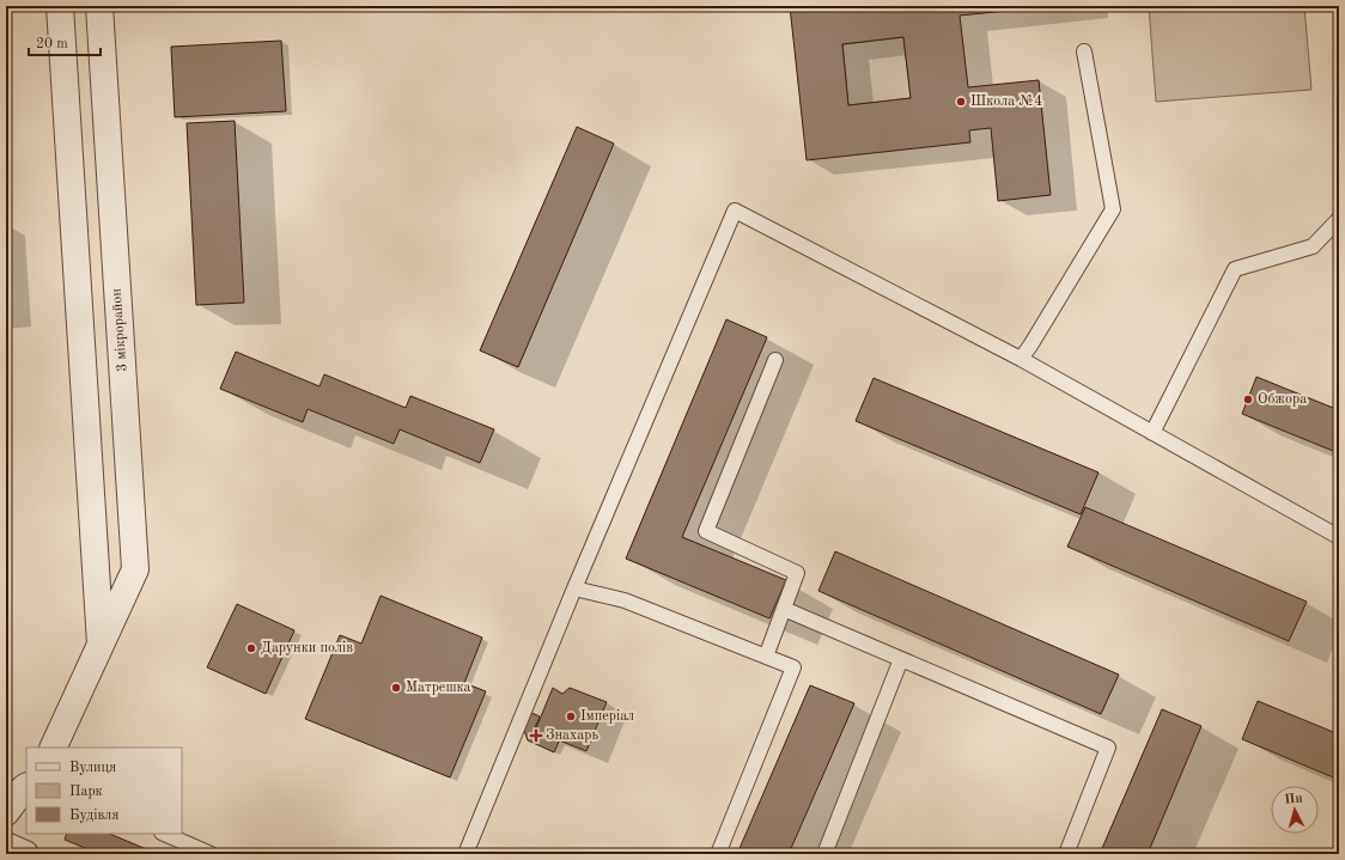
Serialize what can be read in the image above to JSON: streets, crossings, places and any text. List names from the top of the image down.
{
  "streets": {
    "street": ["3 мікрорайон"]
  },
  "places": {
    "other": [
      "Школа №4",
      "Обжора",
      "Дарунки полів",
      "Матрешка",
      "Імперіал"
    ],
    "health": ["Знахарь"]
  },
  "legend": ["Вулиця", "Парк", "Будівля"],
  "scale_bar": "20 m",
  "north": "top"
}
